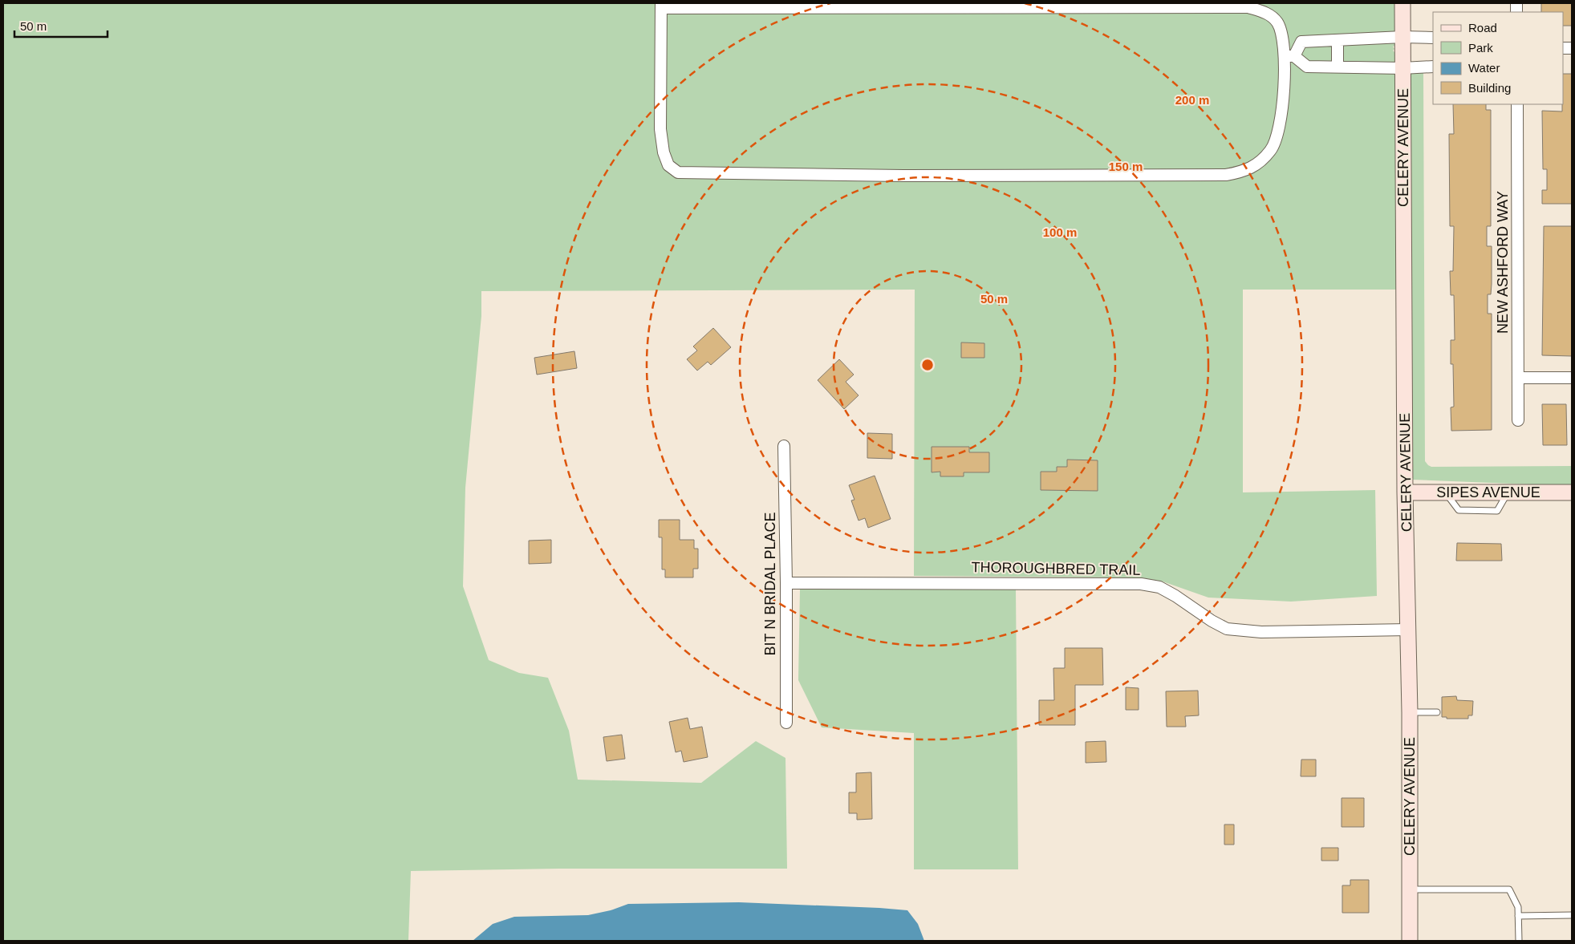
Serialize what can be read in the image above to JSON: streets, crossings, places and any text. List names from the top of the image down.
{
  "streets": {
    "main road": ["CELERY AVENUE", "SIPES AVENUE"],
    "street": ["NEW ASHFORD WAY", "THOROUGHBRED TRAIL", "BIT N BRIDAL PLACE"]
  },
  "crossings": [
    ["CELERY AVENUE", "SIPES AVENUE"],
    ["CELERY AVENUE", "THOROUGHBRED TRAIL"],
    ["THOROUGHBRED TRAIL", "BIT N BRIDAL PLACE"]
  ],
  "legend": [
    "Road",
    "Park",
    "Water",
    "Building"
  ],
  "scale_bar": "50 m",
  "rings": [
    "200 m",
    "150 m",
    "100 m",
    "50 m"
  ]
}
